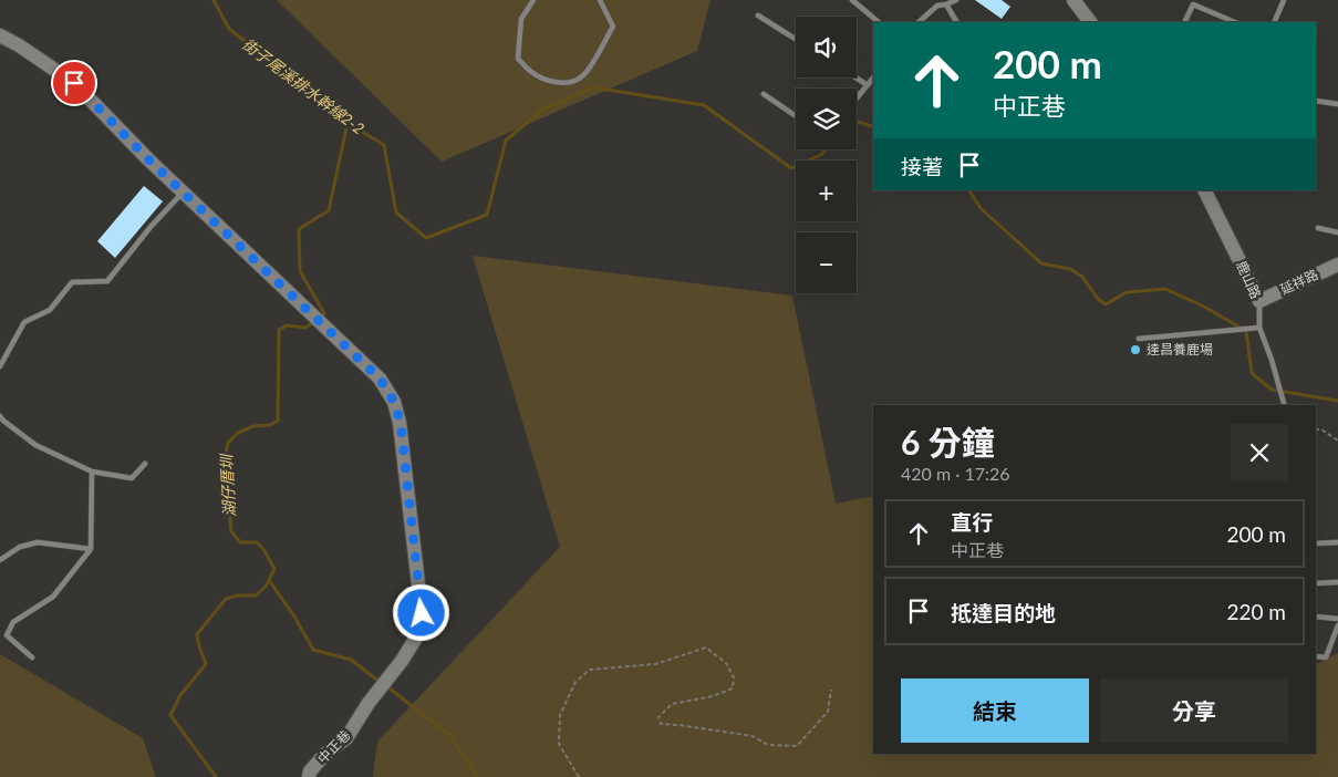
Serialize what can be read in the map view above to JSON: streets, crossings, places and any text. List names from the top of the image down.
{
  "streets": {
    "street": ["鹿山路", "延祥路", "中正巷"]
  },
  "crossings": [
    ["鹿山路", "延祥路"]
  ],
  "water": ["街子尾溪排水幹線2-2", "湖仔厝圳"],
  "places": ["達昌養鹿場"],
  "page": {
    "map_buttons": ["+", "−"],
    "turn": ["200 m", "中正巷"],
    "then": "接著",
    "heading": ["6 分鐘", "420 m · 17:26"],
    "list": [
      {
        "name": "直行",
        "note": "中正巷",
        "value": "200 m"
      },
      {
        "name": "抵達目的地",
        "value": "220 m"
      }
    ],
    "buttons": ["結束", "分享"]
  }
}
